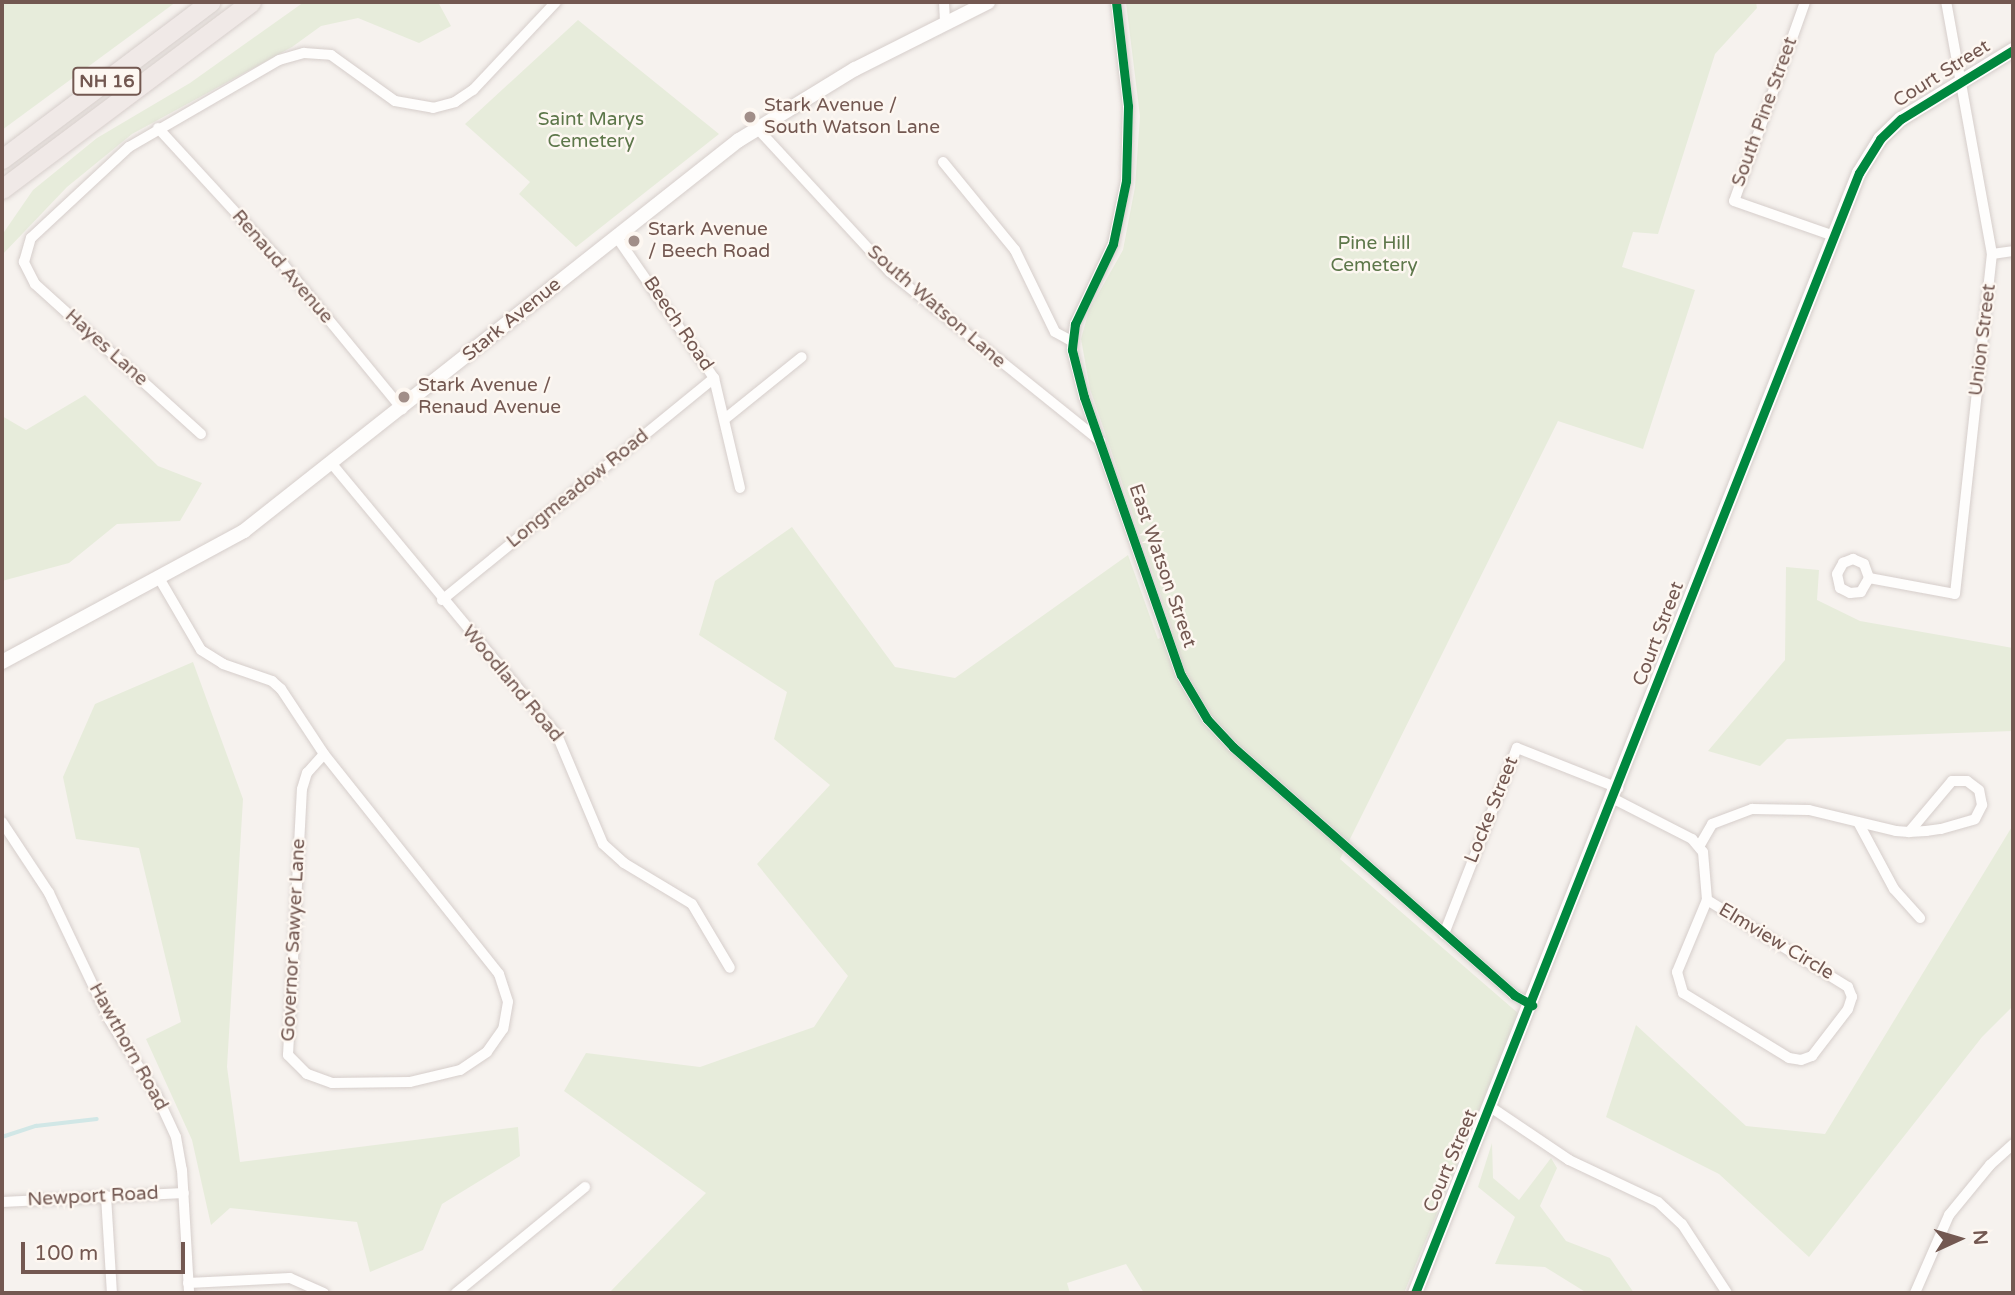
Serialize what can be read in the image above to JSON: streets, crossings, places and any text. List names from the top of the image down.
{
  "streets": {
    "highway": ["NH 16"],
    "street": [
      "Court Street",
      "South Pine Street",
      "Renaud Avenue",
      "South Watson Lane",
      "Stark Avenue",
      "Beech Road",
      "Union Street",
      "Hayes Lane",
      "Longmeadow Road",
      "East Watson Street",
      "Woodland Road",
      "Locke Street",
      "Governor Sawyer Lane",
      "Elmview Circle",
      "Hawthorn Road",
      "Newport Road"
    ]
  },
  "crossings": [
    ["Court Street", "South Pine Street"],
    ["Court Street", "Union Street"],
    ["Court Street", "East Watson Street"],
    ["Court Street", "Locke Street"],
    ["Renaud Avenue", "Stark Avenue"],
    ["Renaud Avenue", "Hayes Lane"],
    ["South Watson Lane", "Stark Avenue"],
    ["South Watson Lane", "East Watson Street"],
    ["Stark Avenue", "Beech Road"],
    ["Stark Avenue", "Woodland Road"],
    ["Stark Avenue", "Governor Sawyer Lane"],
    ["Beech Road", "Longmeadow Road"],
    ["Longmeadow Road", "Woodland Road"],
    ["East Watson Street", "Locke Street"],
    ["Hawthorn Road", "Newport Road"]
  ],
  "parks": ["Saint Marys Cemetery", "Pine Hill Cemetery"],
  "places": ["Stark Avenue / South Watson Lane", "Stark Avenue / Beech Road", "Stark Avenue / Renaud Avenue"],
  "scale_bar": "100 m",
  "north": "right"
}
